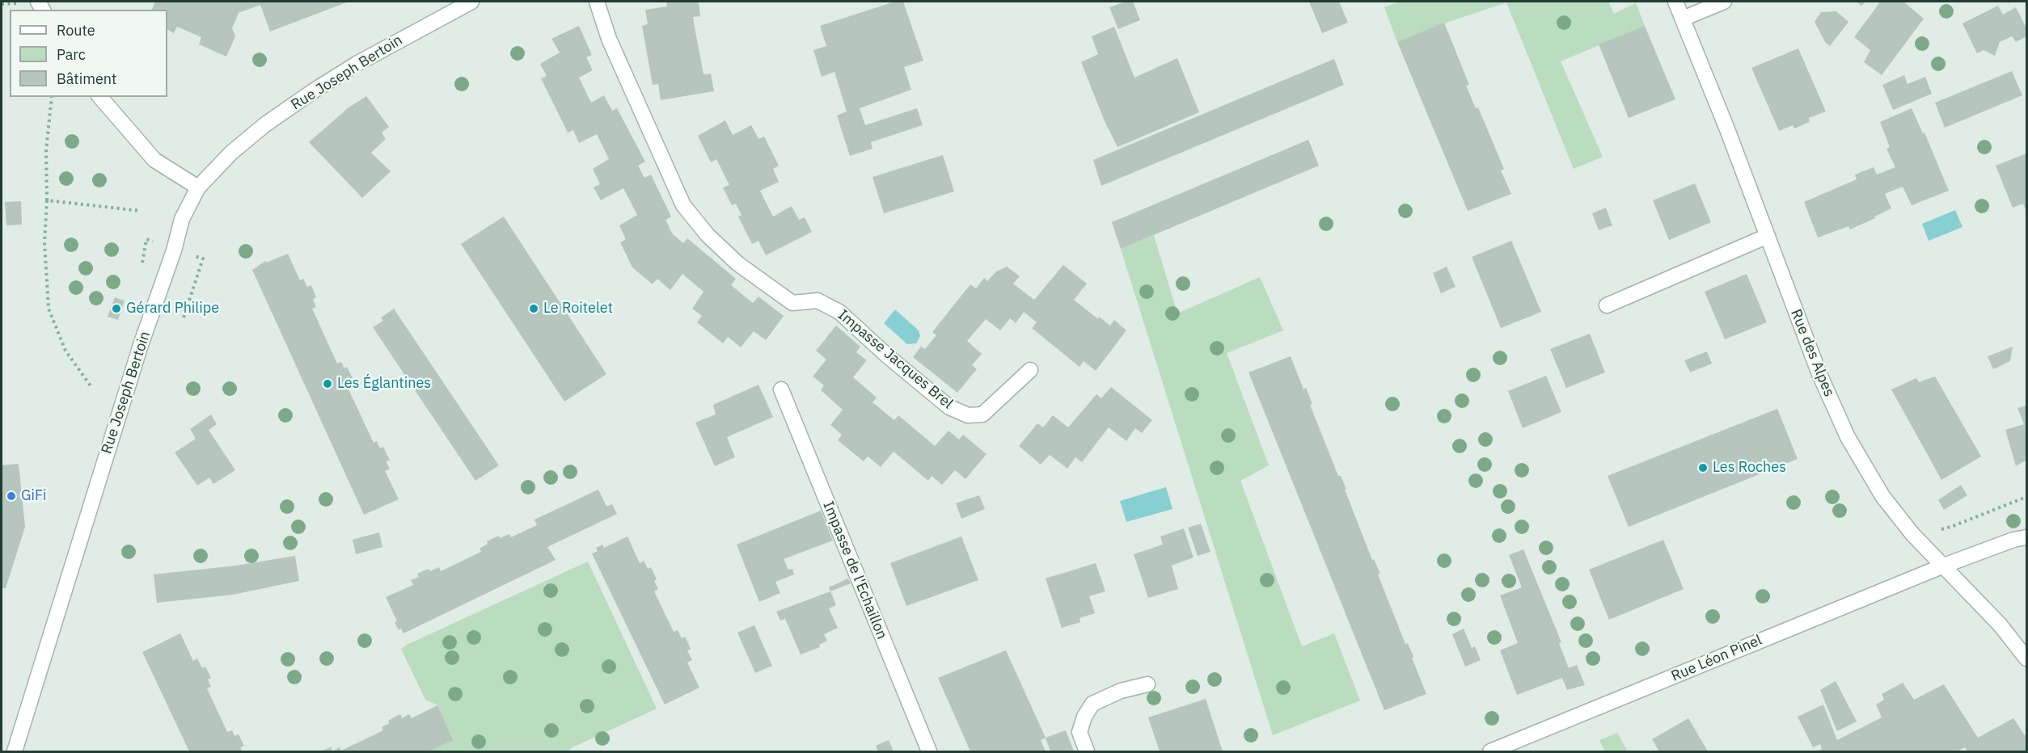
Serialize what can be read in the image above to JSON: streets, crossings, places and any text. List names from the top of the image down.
{
  "streets": {
    "street": [
      "Rue Joseph Bertoin",
      "Rue des Alpes",
      "Impasse Jacques Brel",
      "Impasse de l'Echaillon",
      "Rue Léon Pinel"
    ]
  },
  "crossings": [
    ["Rue des Alpes", "Rue Léon Pinel"]
  ],
  "places": [
    "Gérard Philipe",
    "Le Roitelet",
    "Les Églantines",
    "Les Roches",
    "GiFi"
  ],
  "legend": ["Route", "Parc", "Bâtiment"]
}
